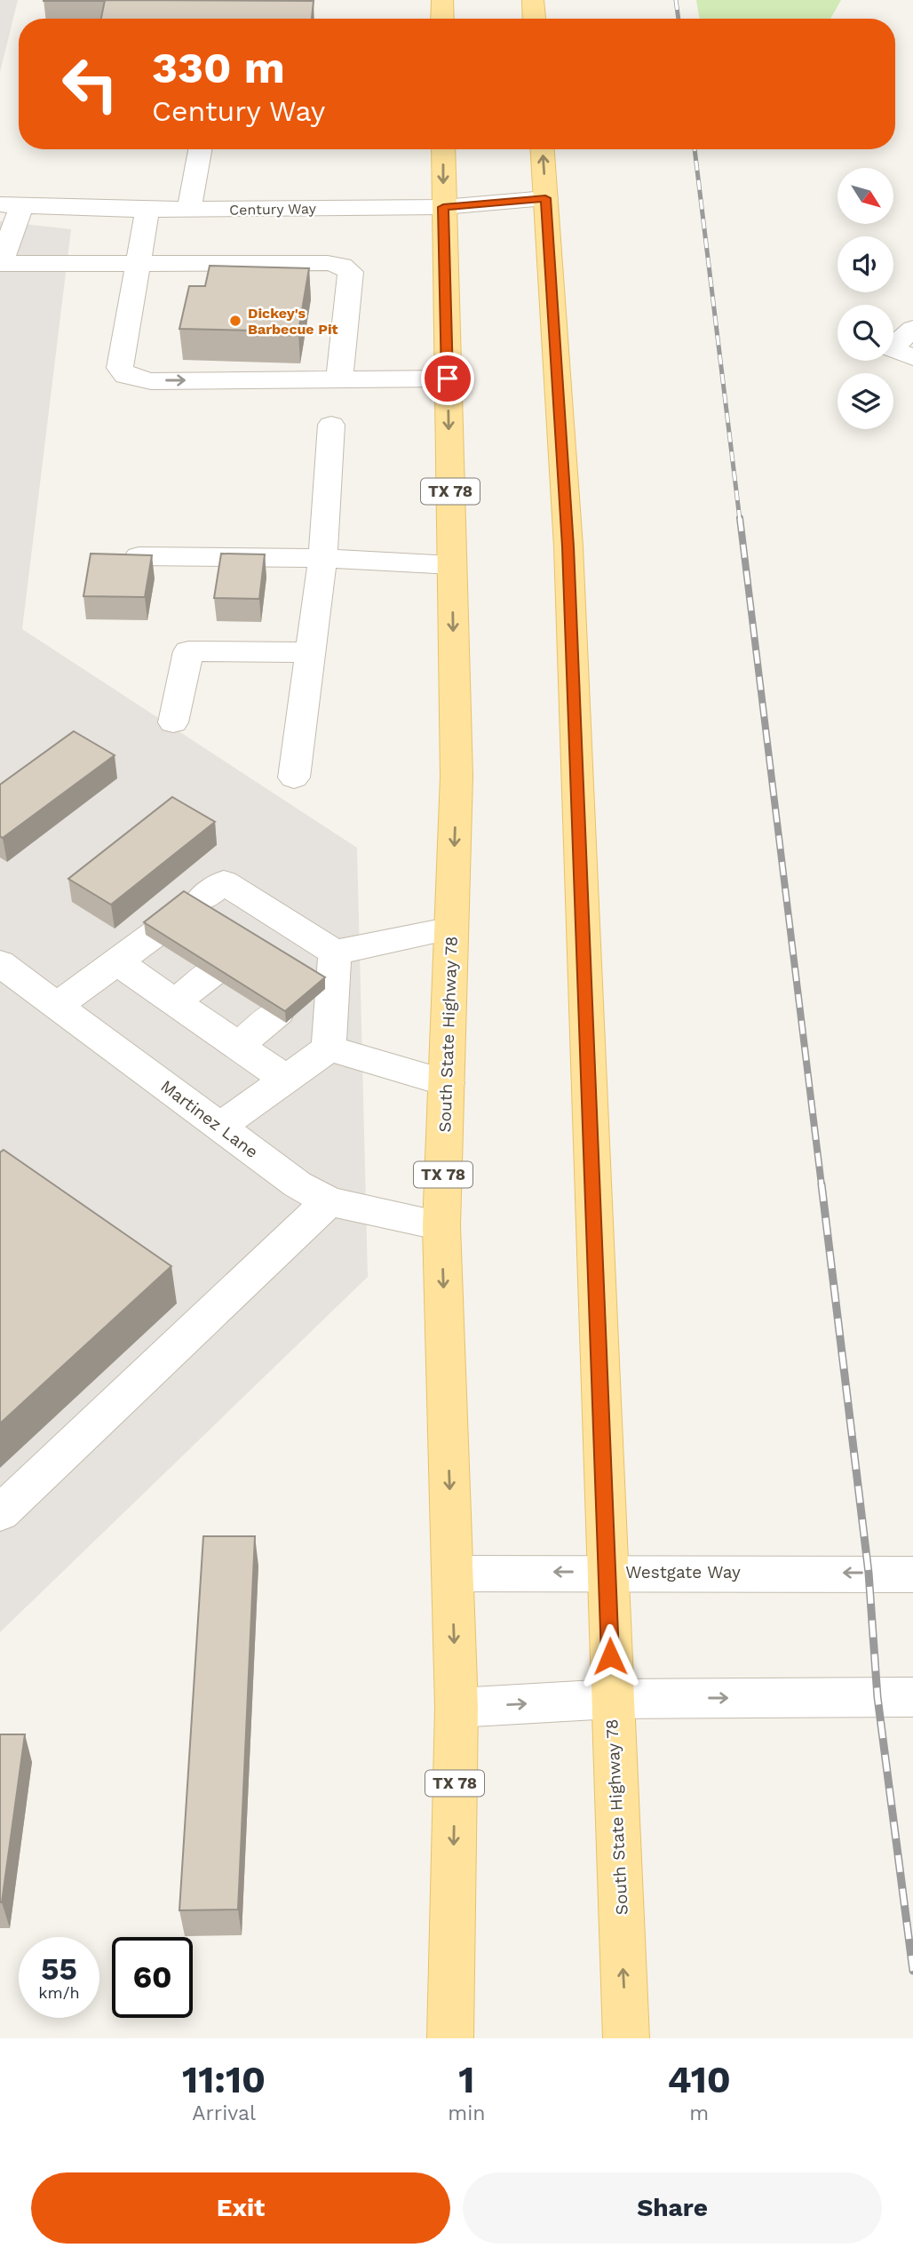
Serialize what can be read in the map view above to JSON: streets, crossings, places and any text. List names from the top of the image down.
{
  "streets": {
    "main road": ["TX 78", "South State Highway 78"],
    "street": ["Century Way", "Martinez Lane", "Westgate Way"]
  },
  "crossings": [
    ["Century Way", "South State Highway 78"],
    ["South State Highway 78", "Martinez Lane"],
    ["South State Highway 78", "Westgate Way"]
  ],
  "places": ["Dickey's Barbecue Pit"],
  "north": "bottom right",
  "page": {
    "turn": ["330 m", "Century Way"],
    "speed": "55 km/h",
    "limit": "60",
    "eta": [
      "11:10",
      "Arrival",
      "1",
      "min",
      "410",
      "m"
    ],
    "buttons": ["Exit", "Share"]
  }
}
